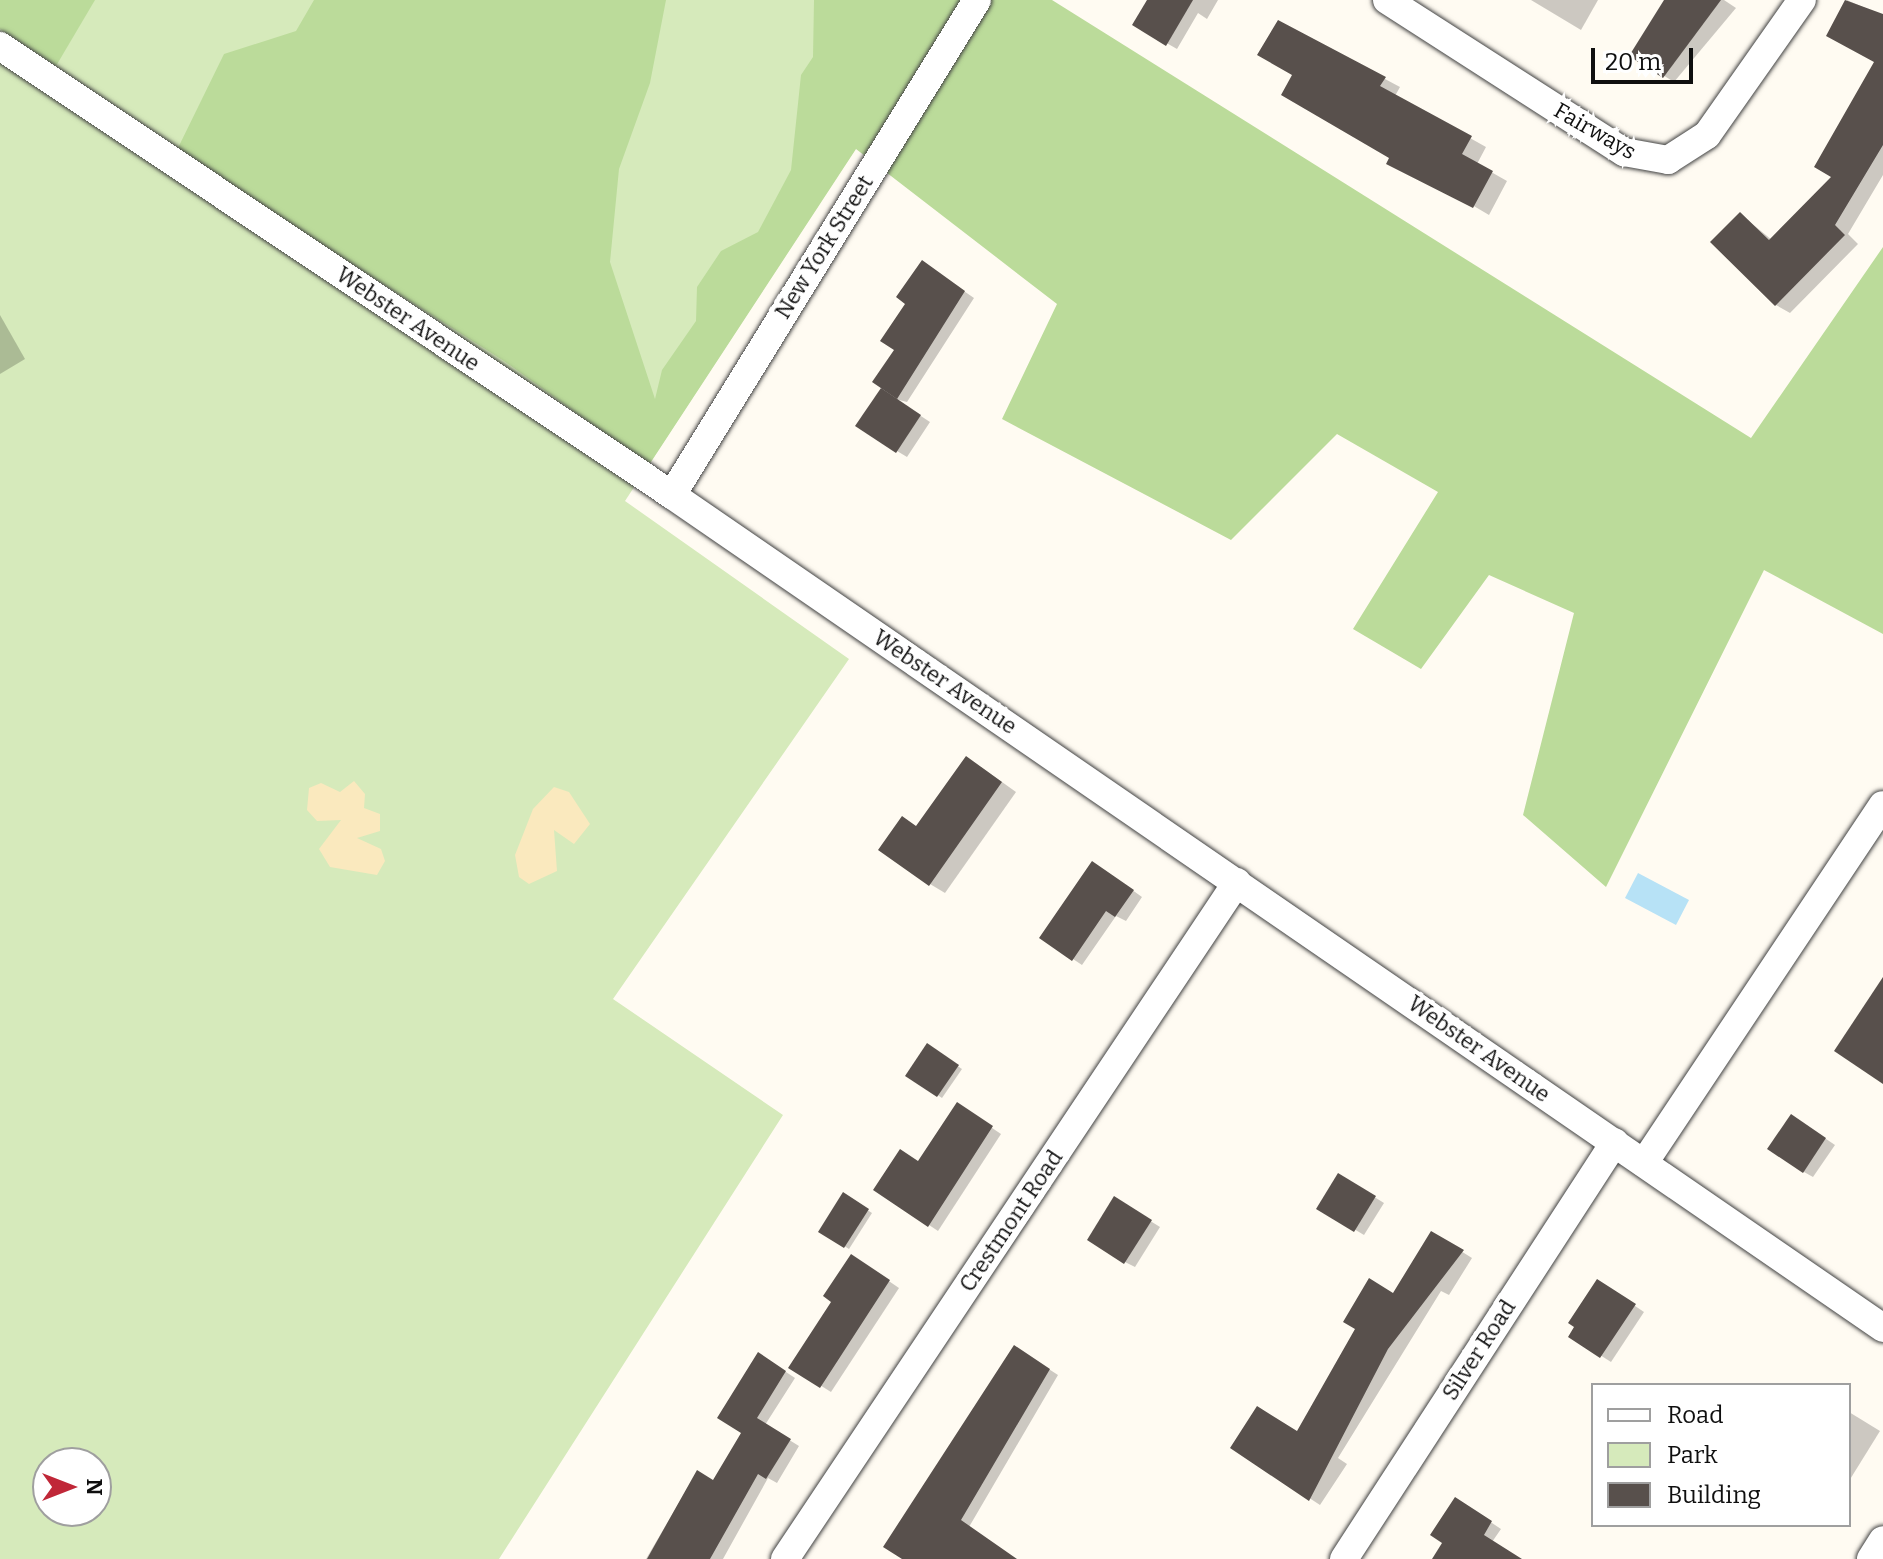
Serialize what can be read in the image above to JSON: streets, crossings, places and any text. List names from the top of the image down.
{
  "streets": {
    "street": [
      "Fairways",
      "New York Street",
      "Webster Avenue",
      "Crestmont Road",
      "Silver Road"
    ]
  },
  "crossings": [
    ["New York Street", "Webster Avenue"],
    ["Webster Avenue", "Crestmont Road"],
    ["Webster Avenue", "Silver Road"]
  ],
  "legend": ["Road", "Park", "Building"],
  "scale_bar": "20 m",
  "north": "right"
}
